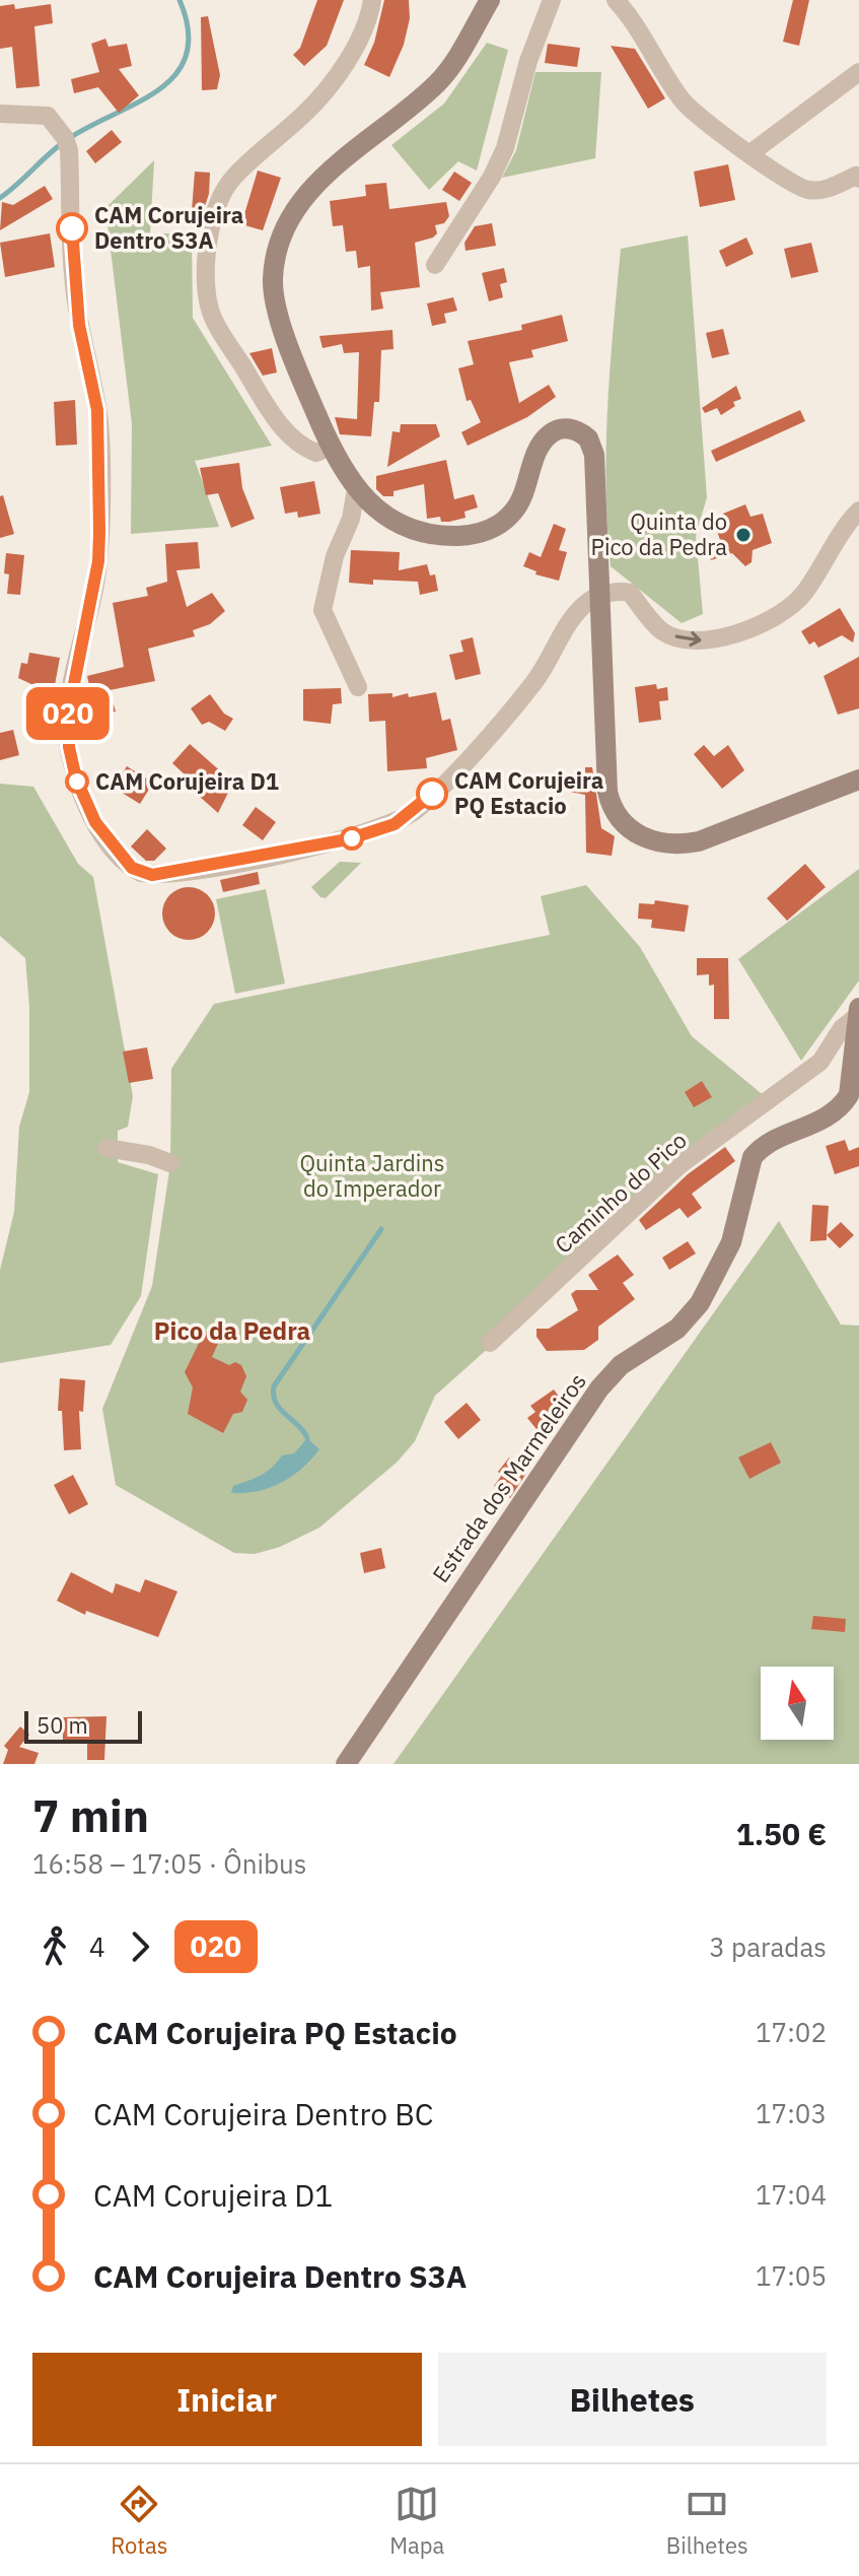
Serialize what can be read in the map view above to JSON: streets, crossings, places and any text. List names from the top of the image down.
{
  "streets": {
    "main road": ["Estrada dos Marmeleiros"],
    "street": ["Caminho do Pico"]
  },
  "crossings": [
    ["Caminho do Pico", "Estrada dos Marmeleiros"]
  ],
  "districts": ["Pico da Pedra"],
  "parks": ["Quinta Jardins do Imperador"],
  "places": [
    "CAM Corujeira Dentro S3A",
    "Quinta do Pico da Pedra",
    "CAM Corujeira D1",
    "CAM Corujeira PQ Estacio"
  ],
  "lines": ["bus line 020"],
  "scale_bar": "50 m",
  "north": "top",
  "page": {
    "on_map": "020",
    "scale": "50 m",
    "heading": ["7 min", "16:58 – 17:05 · Ônibus", "1.50 €"],
    "legs": ["4", "020", "3 paradas"],
    "list": [
      {
        "name": "CAM Corujeira PQ Estacio",
        "value": "17:02"
      },
      {
        "name": "CAM Corujeira Dentro BC",
        "value": "17:03"
      },
      {
        "name": "CAM Corujeira D1",
        "value": "17:04"
      },
      {
        "name": "CAM Corujeira Dentro S3A",
        "value": "17:05"
      }
    ],
    "buttons": ["Iniciar", "Bilhetes"],
    "tabs": ["Rotas", "Mapa", "Bilhetes"]
  }
}
